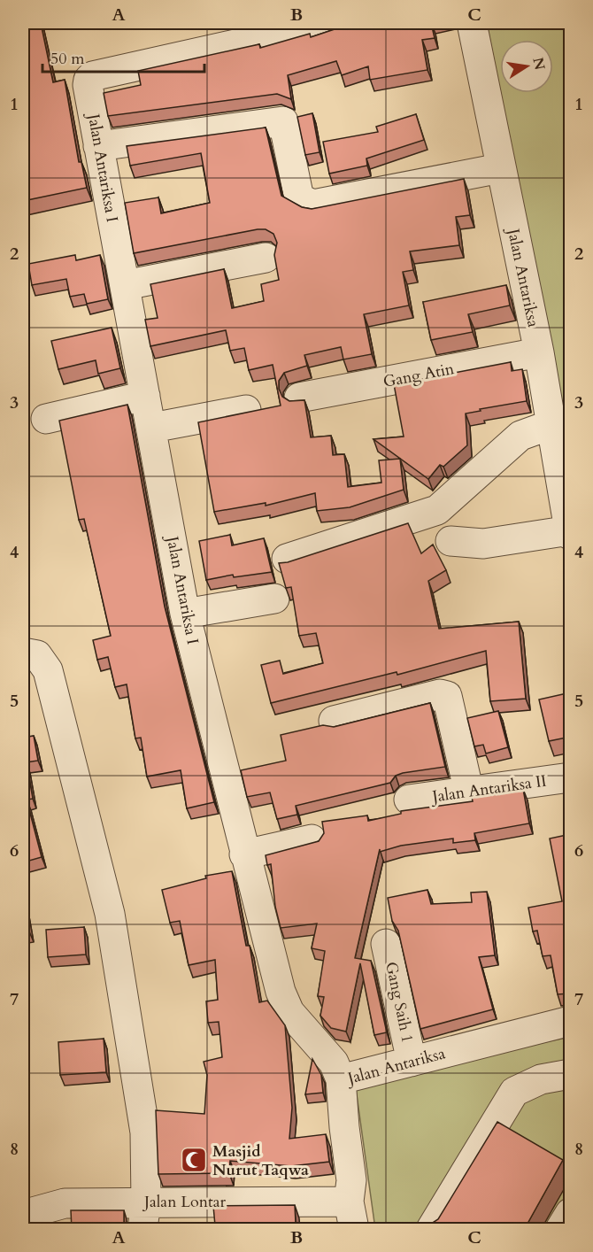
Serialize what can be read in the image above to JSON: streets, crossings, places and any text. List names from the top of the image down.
{
  "streets": {
    "street": [
      "Jalan Antariksa I",
      "Jalan Antariksa",
      "Gang Atin",
      "Jalan Antariksa II",
      "Gang Saih 1",
      "Jalan Lontar"
    ]
  },
  "crossings": [
    ["Jalan Antariksa I", "Jalan Antariksa"],
    ["Jalan Antariksa", "Gang Atin"],
    ["Jalan Antariksa", "Gang Saih 1"],
    ["Jalan Antariksa", "Jalan Lontar"]
  ],
  "places": {
    "mosque": ["Masjid Nurut Taqwa"]
  },
  "scale_bar": "50 m",
  "north": "right",
  "grid": {
    "columns": ["A", "B", "C"],
    "rows": [
      "1",
      "2",
      "3",
      "4",
      "5",
      "6",
      "7",
      "8"
    ]
  }
}
